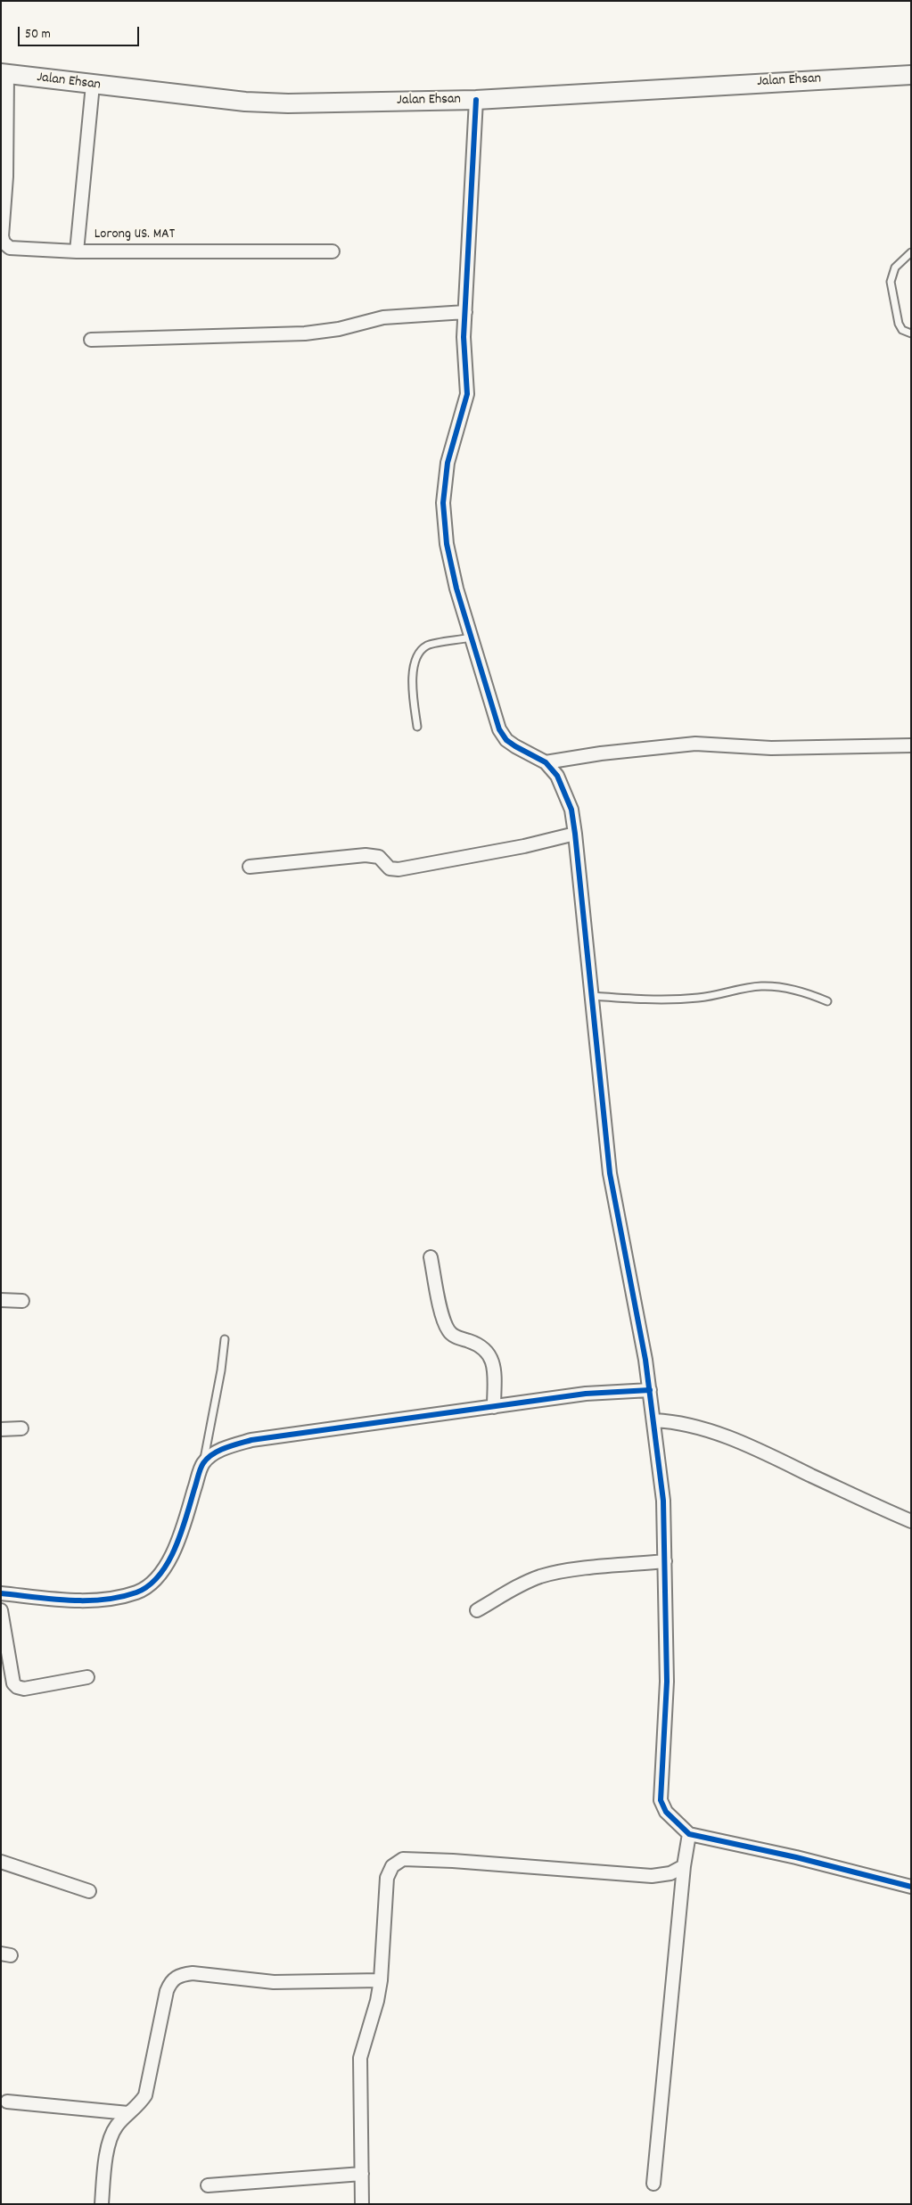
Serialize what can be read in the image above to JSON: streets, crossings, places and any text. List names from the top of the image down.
{
  "streets": {
    "main road": ["Jalan Ehsan"],
    "street": ["Lorong US. MAT"]
  },
  "crossings": [
    ["Jalan Ehsan", "Lorong US. MAT"]
  ],
  "scale_bar": "50 m"
}
